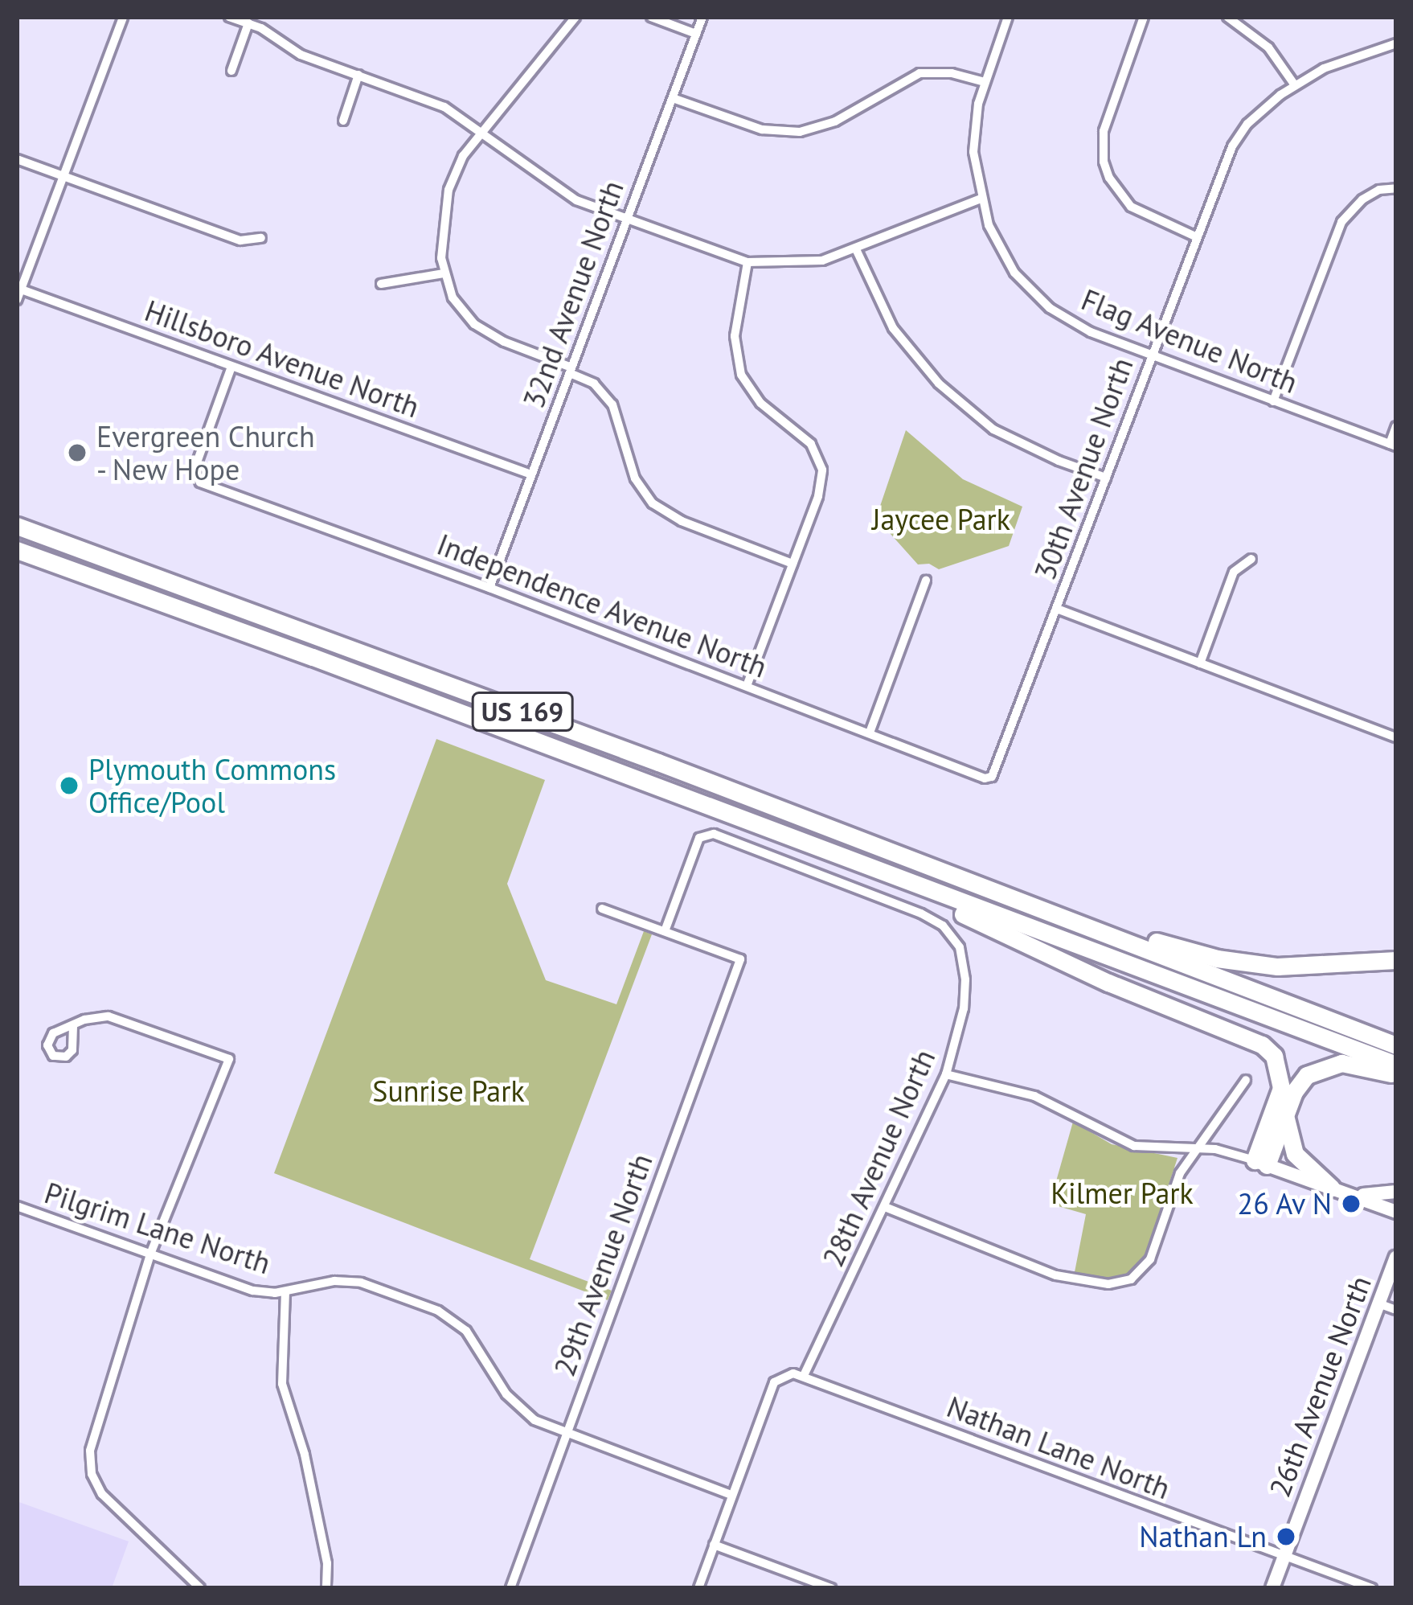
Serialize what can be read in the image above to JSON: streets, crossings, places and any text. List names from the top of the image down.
{
  "streets": {
    "highway": ["US 169"],
    "street": [
      "32nd Avenue North",
      "Flag Avenue North",
      "Hillsboro Avenue North",
      "30th Avenue North",
      "Independence Avenue North",
      "28th Avenue North",
      "Pilgrim Lane North",
      "29th Avenue North",
      "26th Avenue North",
      "Nathan Lane North"
    ]
  },
  "crossings": [
    ["32nd Avenue North", "Hillsboro Avenue North"],
    ["32nd Avenue North", "Independence Avenue North"],
    ["Flag Avenue North", "30th Avenue North"],
    ["Hillsboro Avenue North", "Independence Avenue North"],
    ["30th Avenue North", "Independence Avenue North"],
    ["28th Avenue North", "29th Avenue North"],
    ["28th Avenue North", "Nathan Lane North"],
    ["Pilgrim Lane North", "29th Avenue North"],
    ["Pilgrim Lane North", "Nathan Lane North"],
    ["26th Avenue North", "Nathan Lane North"]
  ],
  "parks": ["Jaycee Park", "Sunrise Park", "Kilmer Park"],
  "places": [
    "Evergreen Church - New Hope",
    "Plymouth Commons Office/Pool",
    "26 Av N",
    "Nathan Ln"
  ]
}
